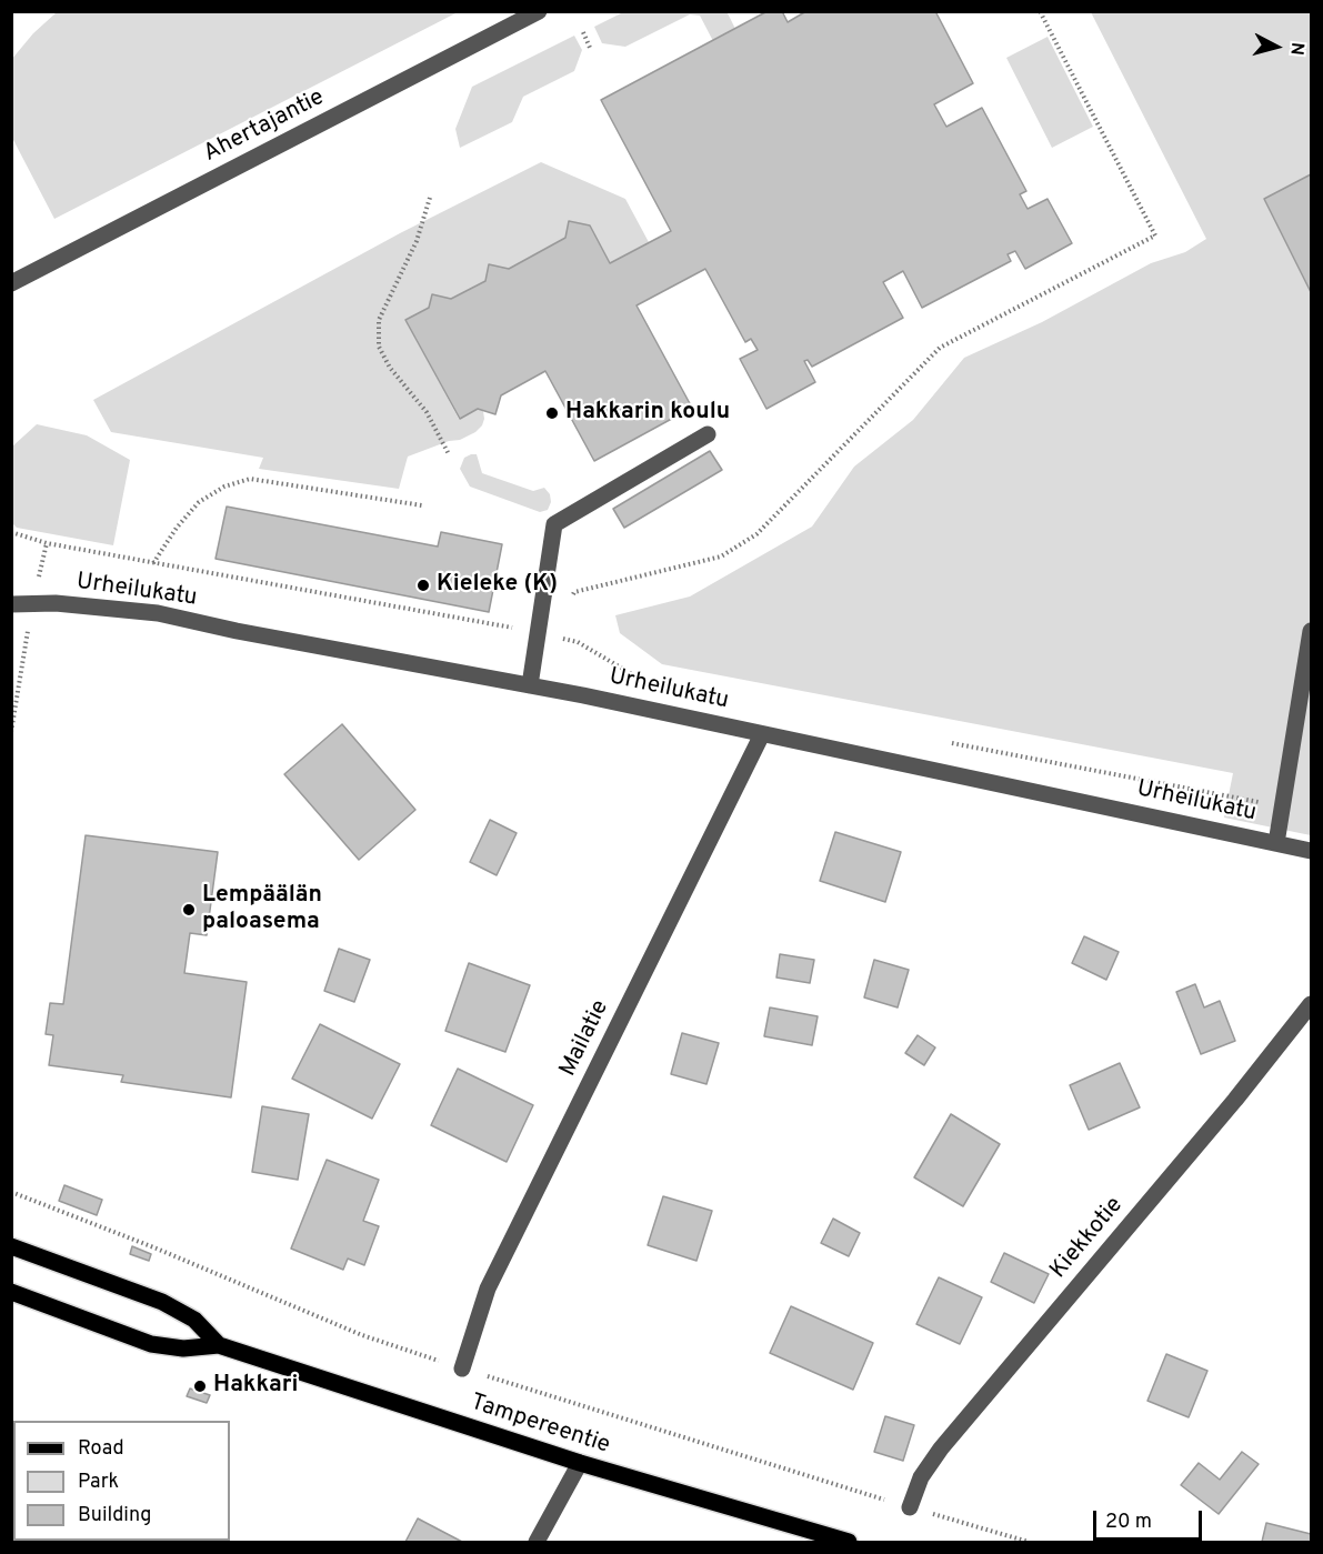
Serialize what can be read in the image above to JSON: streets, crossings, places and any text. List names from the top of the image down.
{
  "streets": {
    "main road": ["Tampereentie"],
    "street": [
      "Ahertajantie",
      "Urheilukatu",
      "Mailatie",
      "Kiekkotie"
    ]
  },
  "crossings": [
    ["Urheilukatu", "Mailatie"]
  ],
  "places": [
    "Hakkarin koulu",
    "Kieleke (K)",
    "Lempäälän paloasema",
    "Hakkari"
  ],
  "legend": ["Road", "Park", "Building"],
  "scale_bar": "20 m",
  "north": "right"
}
